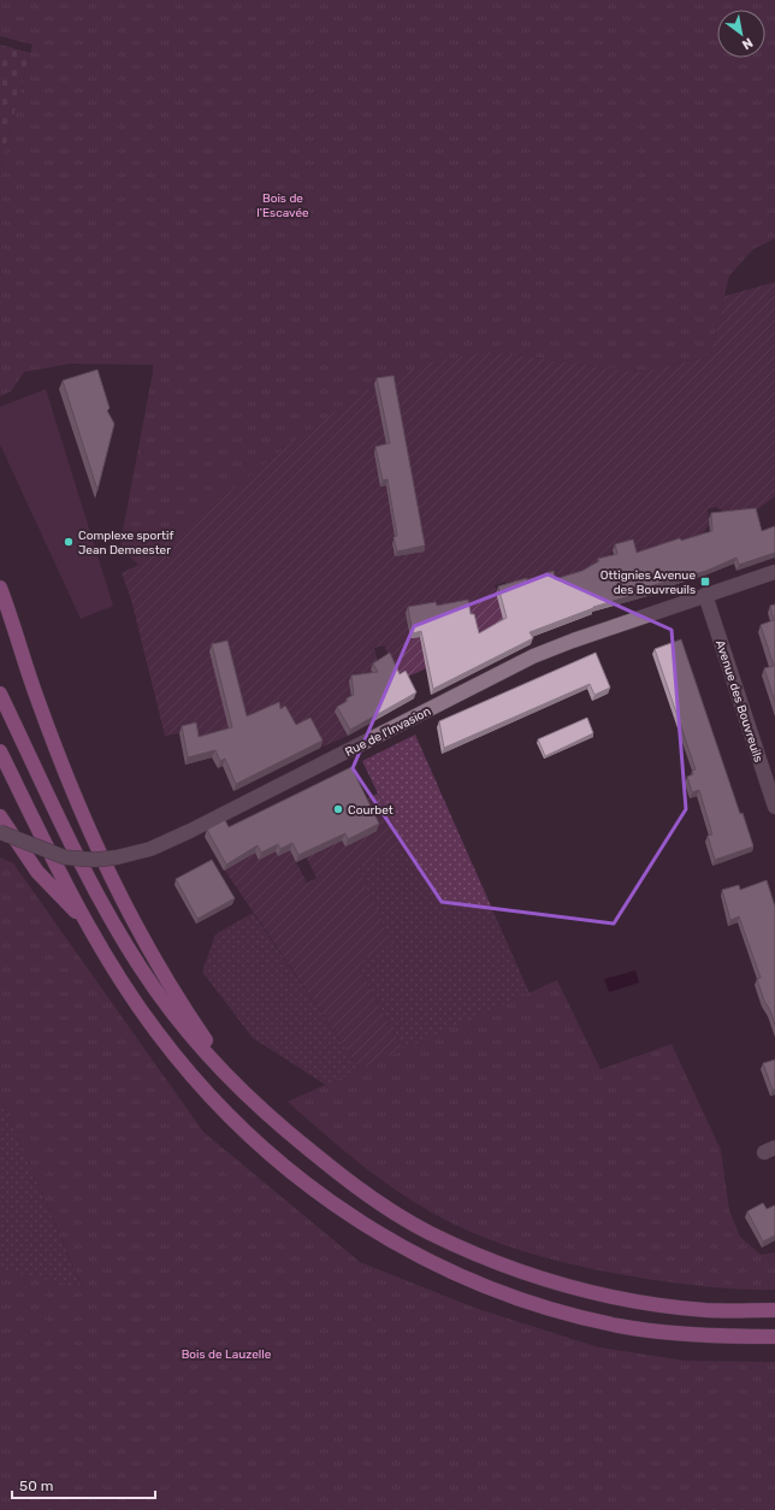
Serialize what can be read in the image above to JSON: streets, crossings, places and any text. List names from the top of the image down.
{
  "streets": {
    "street": ["Avenue des Bouvreuils", "Rue de l'Invasion"]
  },
  "crossings": [
    ["Avenue des Bouvreuils", "Rue de l'Invasion"]
  ],
  "parks": ["Bois de l'Escavée", "Bois de Lauzelle"],
  "places": {
    "other": ["Complexe sportif Jean Demeester", "Courbet"],
    "transit": ["Ottignies Avenue des Bouvreuils"]
  },
  "scale_bar": "50 m",
  "north": "bottom right"
}
